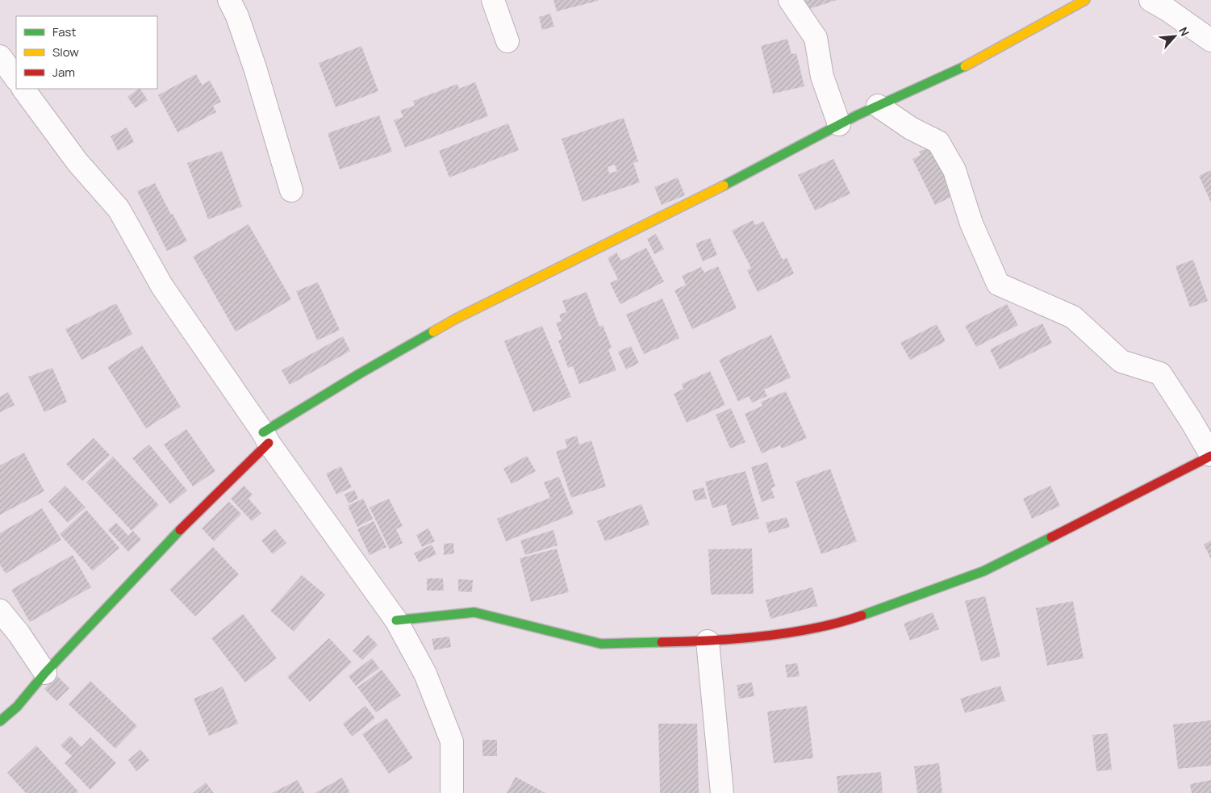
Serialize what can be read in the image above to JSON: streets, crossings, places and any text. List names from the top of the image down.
{
  "legend": ["Fast", "Slow", "Jam"],
  "north": "top right"
}
